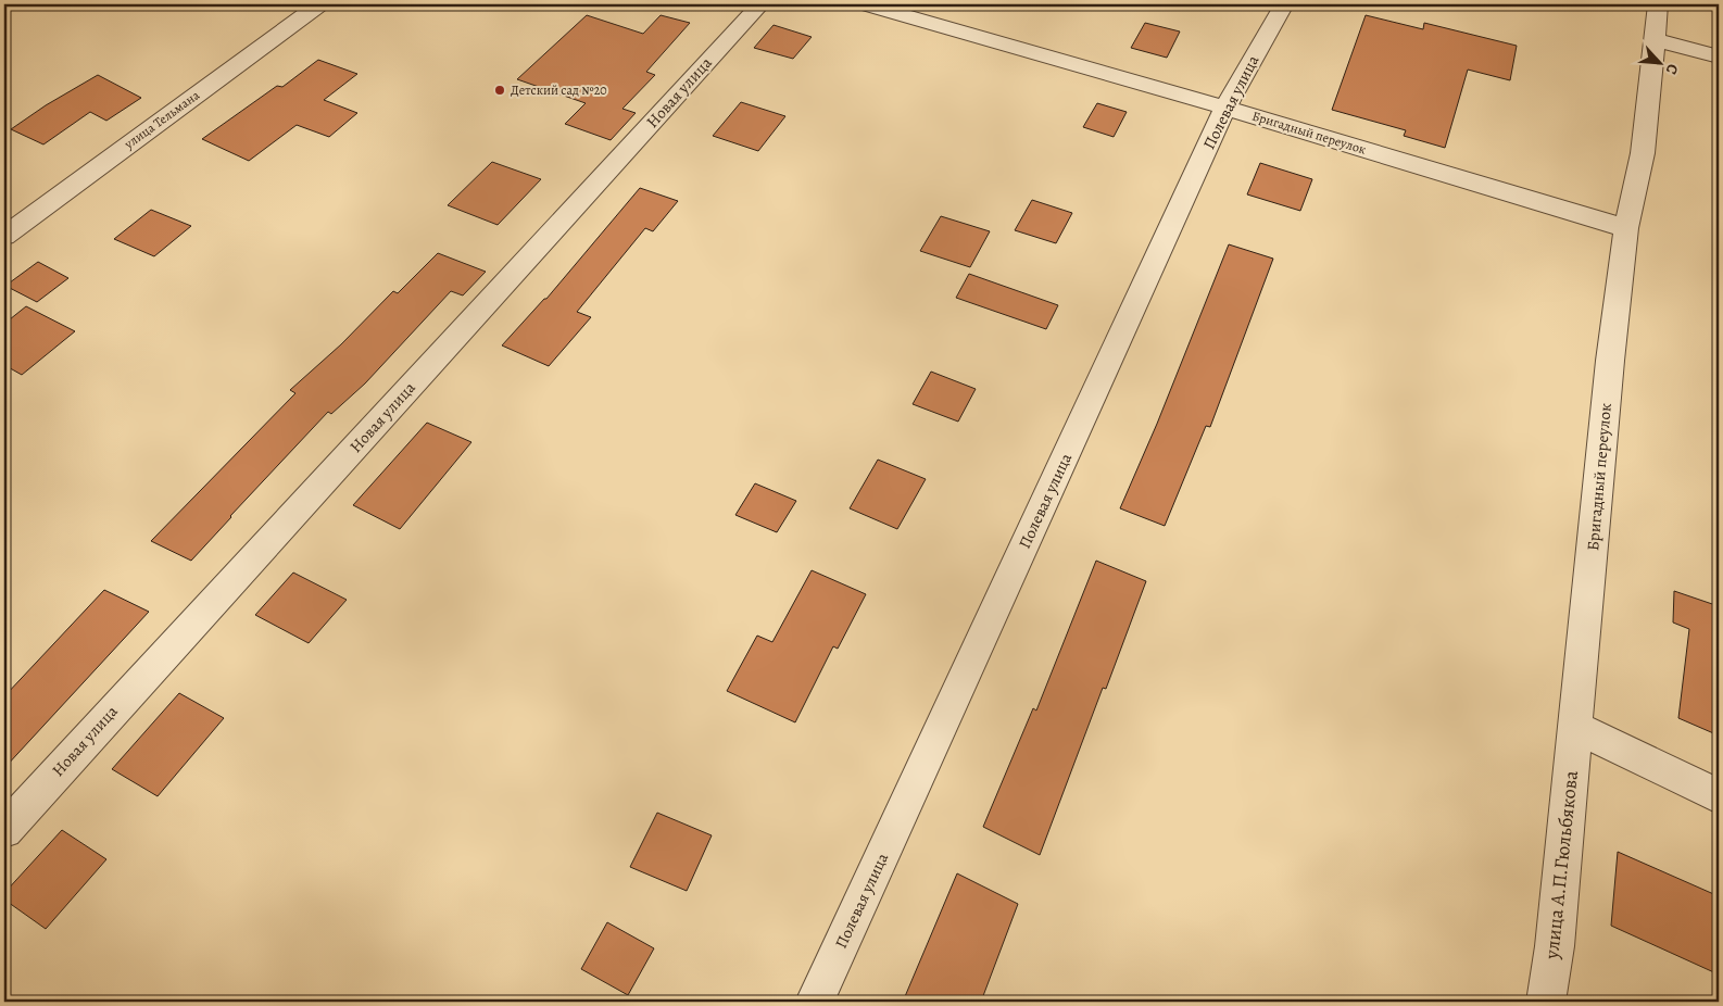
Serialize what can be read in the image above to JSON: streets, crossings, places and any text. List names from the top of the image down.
{
  "streets": {
    "street": [
      "Новая улица",
      "Полевая улица",
      "улица Тельмана",
      "Бригадный переулок",
      "улица А.П.Гюльбякова"
    ]
  },
  "crossings": [
    ["Полевая улица", "Бригадный переулок"],
    ["Бригадный переулок", "улица А.П.Гюльбякова"]
  ],
  "places": ["Детский сад №20"],
  "north": "bottom right"
}
